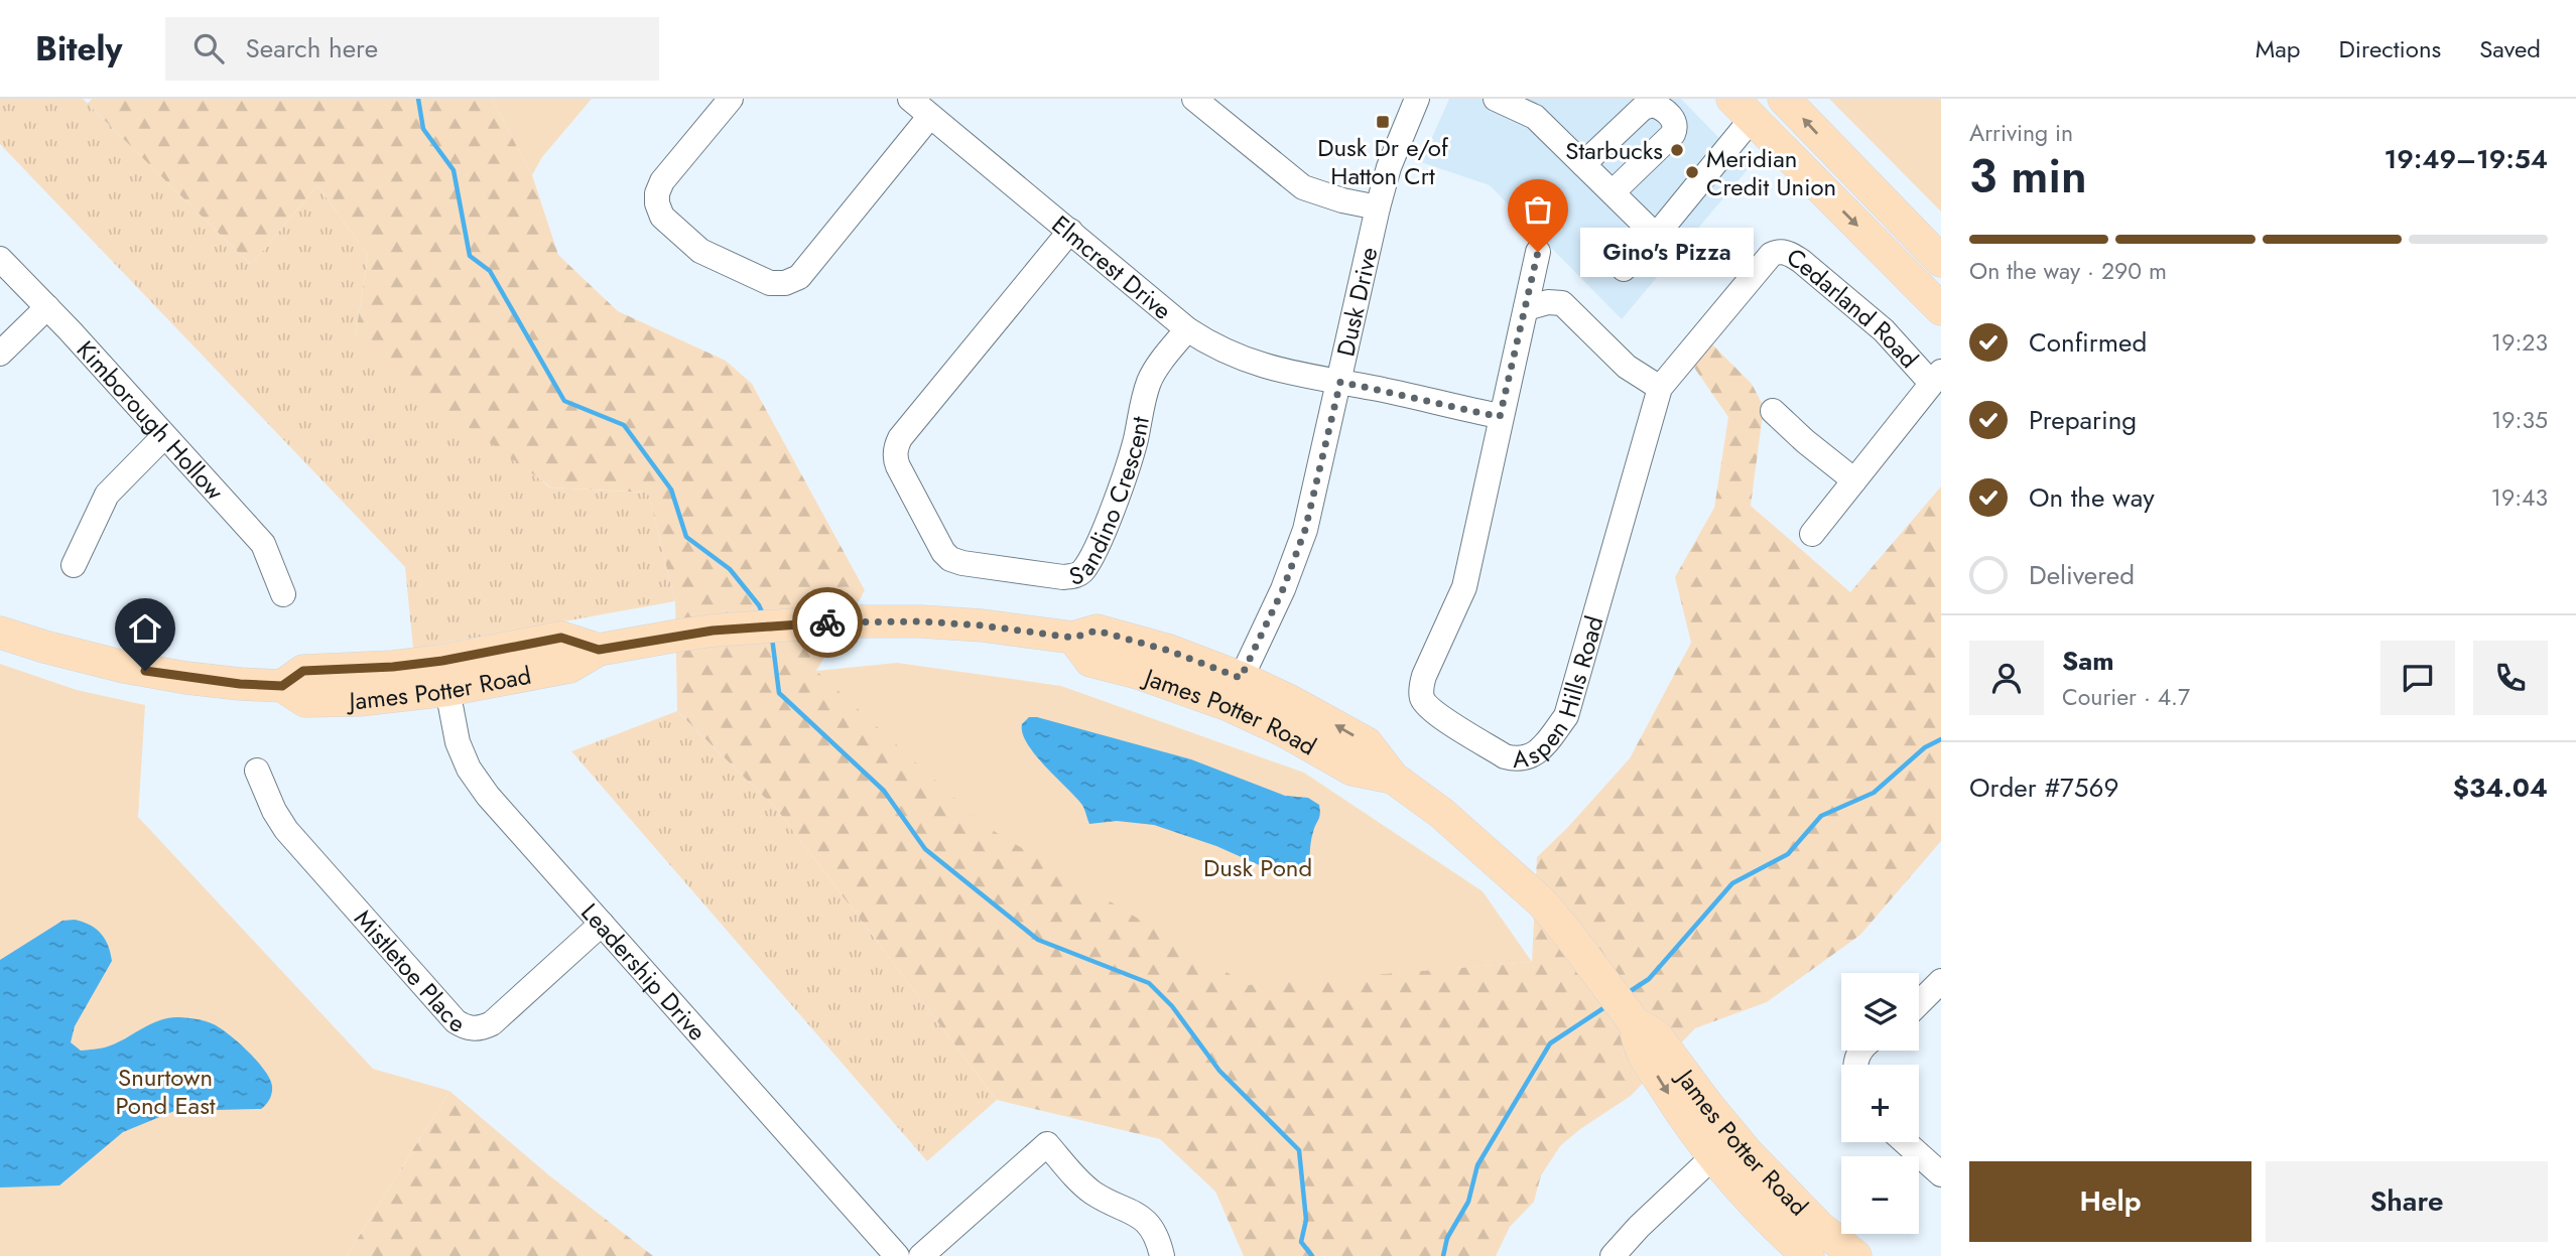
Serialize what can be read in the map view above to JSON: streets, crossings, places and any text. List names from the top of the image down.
{
  "streets": {
    "main road": ["James Potter Road"],
    "street": [
      "Elmcrest Drive",
      "Dusk Drive",
      "Cedarland Road",
      "Kimborough Hollow",
      "Sandino Crescent",
      "Aspen Hills Road",
      "Mistletoe Place",
      "Leadership Drive"
    ]
  },
  "crossings": [
    ["Elmcrest Drive", "Dusk Drive"],
    ["Elmcrest Drive", "Sandino Crescent"],
    ["Elmcrest Drive", "Aspen Hills Road"],
    ["Dusk Drive", "James Potter Road"],
    ["Cedarland Road", "Aspen Hills Road"],
    ["James Potter Road", "Leadership Drive"],
    ["Mistletoe Place", "Leadership Drive"]
  ],
  "parks": ["Dusk Pond", "Snurtown Pond East"],
  "places": {
    "transit": ["Dusk Dr e/of Hatton Crt"],
    "other": ["Starbucks", "Meridian Credit Union", "Gino's Pizza"]
  },
  "page": {
    "header": "Bitely",
    "search": "Search here",
    "nav": ["Map", "Directions", "Saved"],
    "heading": ["3 min", "Arriving in", "19:49–19:54"],
    "panel": [
      "Sam",
      "Courier · 4.7",
      "Order #7569",
      "$34.04"
    ],
    "bar": "On the way · 290 m",
    "bubble": "Gino's Pizza",
    "list": [
      ["Confirmed", "19:23"],
      ["Preparing", "19:35"],
      ["On the way", "19:43"],
      "Delivered"
    ],
    "map_buttons": ["+", "−"],
    "buttons": ["Help", "Share"]
  }
}
